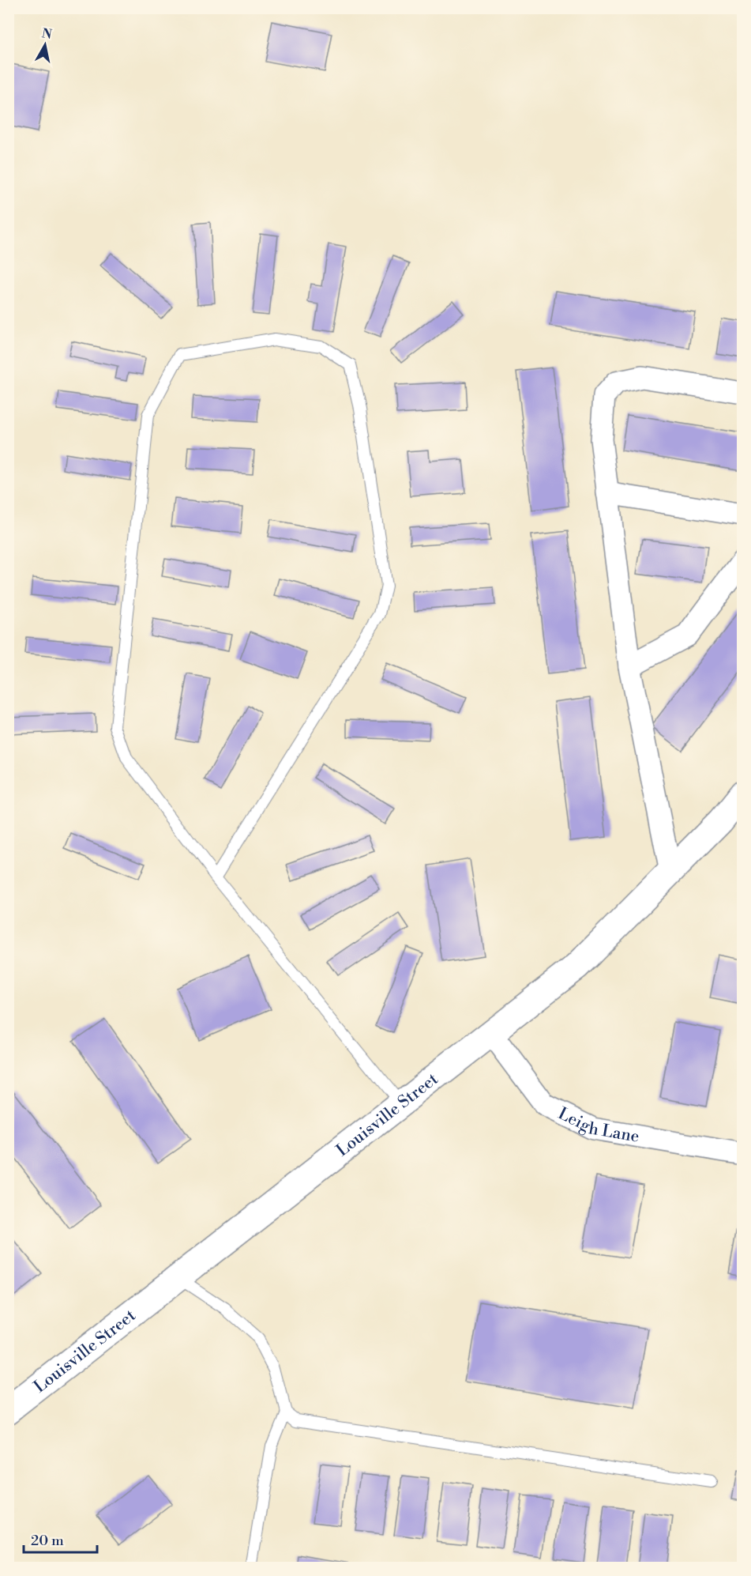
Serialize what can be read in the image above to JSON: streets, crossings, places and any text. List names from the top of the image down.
{
  "streets": {
    "main road": ["Louisville Street"],
    "street": ["Leigh Lane"]
  },
  "crossings": [
    ["Louisville Street", "Leigh Lane"]
  ],
  "scale_bar": "20 m",
  "north": "top"
}
